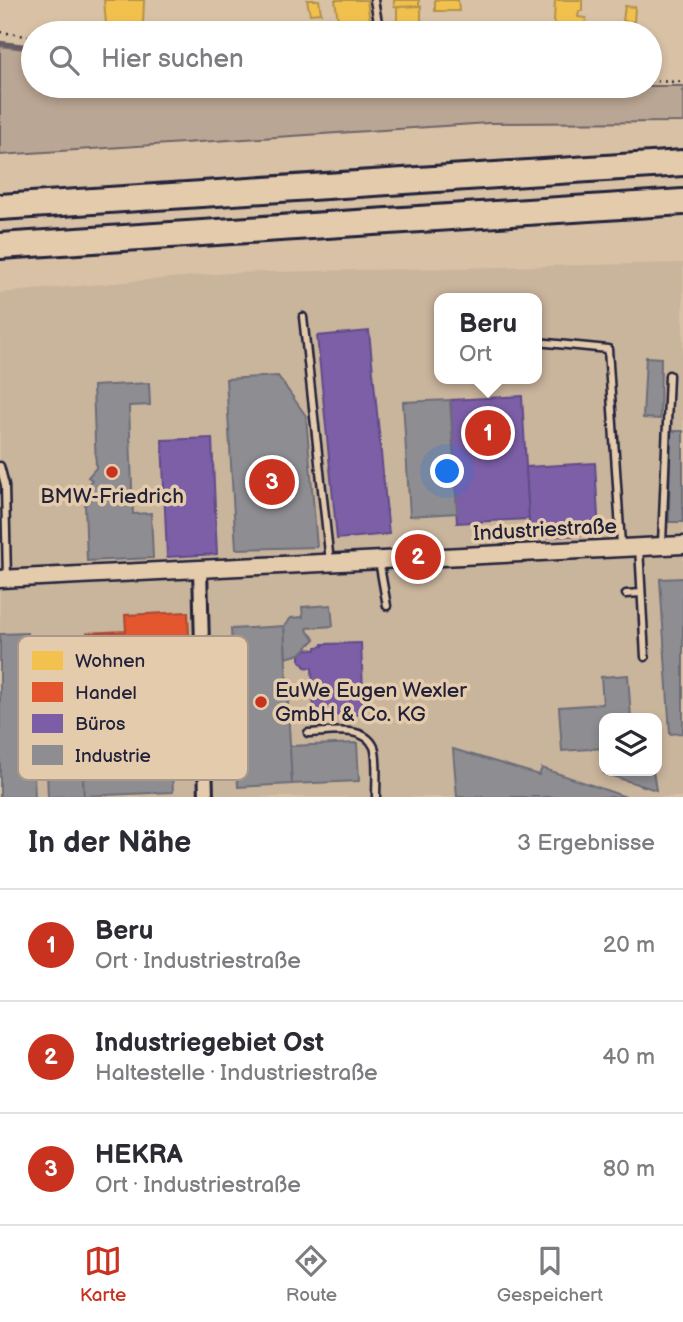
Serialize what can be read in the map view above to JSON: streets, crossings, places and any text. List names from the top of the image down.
{
  "streets": {
    "street": ["Industriestraße"]
  },
  "places": ["BMW-Friedrich", "EuWe Eugen Wexler GmbH & Co. KG"],
  "legend": [
    "Wohnen",
    "Handel",
    "Büros",
    "Industrie"
  ],
  "page": {
    "search": "Hier suchen",
    "popup": ["Beru", "Ort"],
    "pins": ["1", "3", "2"],
    "heading": ["In der Nähe", "3 Ergebnisse"],
    "list": [
      {
        "mark": "1",
        "name": "Beru",
        "note": "Ort · Industriestraße",
        "value": "20 m"
      },
      {
        "mark": "2",
        "name": "Industriegebiet Ost",
        "note": "Haltestelle · Industriestraße",
        "value": "40 m"
      },
      {
        "mark": "3",
        "name": "HEKRA",
        "note": "Ort · Industriestraße",
        "value": "80 m"
      }
    ],
    "nav": ["Karte", "Route", "Gespeichert"]
  }
}
